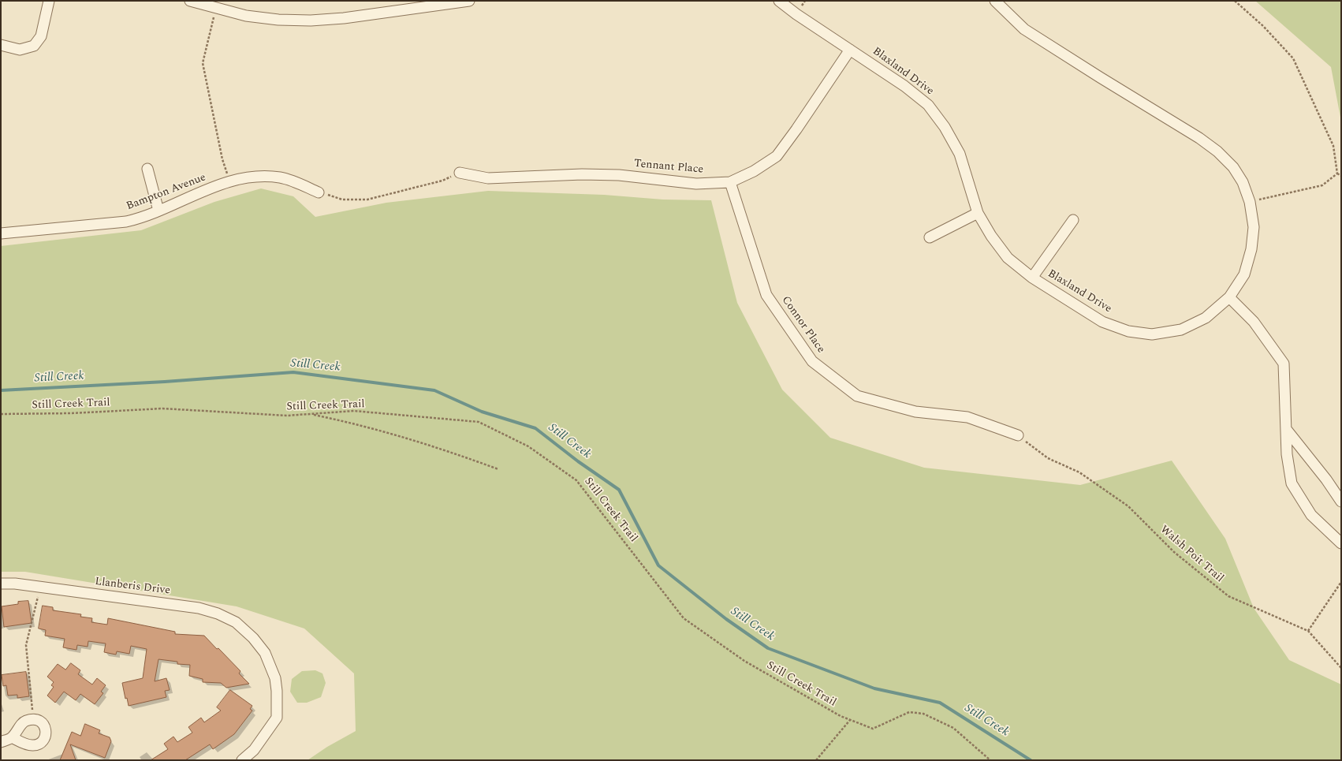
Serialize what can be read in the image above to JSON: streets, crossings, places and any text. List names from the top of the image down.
{
  "streets": {
    "street": [
      "Blaxland Drive",
      "Tennant Place",
      "Bampton Avenue",
      "Connor Place",
      "Llanberis Drive"
    ],
    "path": ["Still Creek Trail", "Walsh Poit Trail"]
  },
  "crossings": [
    ["Blaxland Drive", "Tennant Place"],
    ["Tennant Place", "Connor Place"],
    ["Connor Place", "Walsh Poit Trail"]
  ],
  "water": ["Still Creek"]
}
